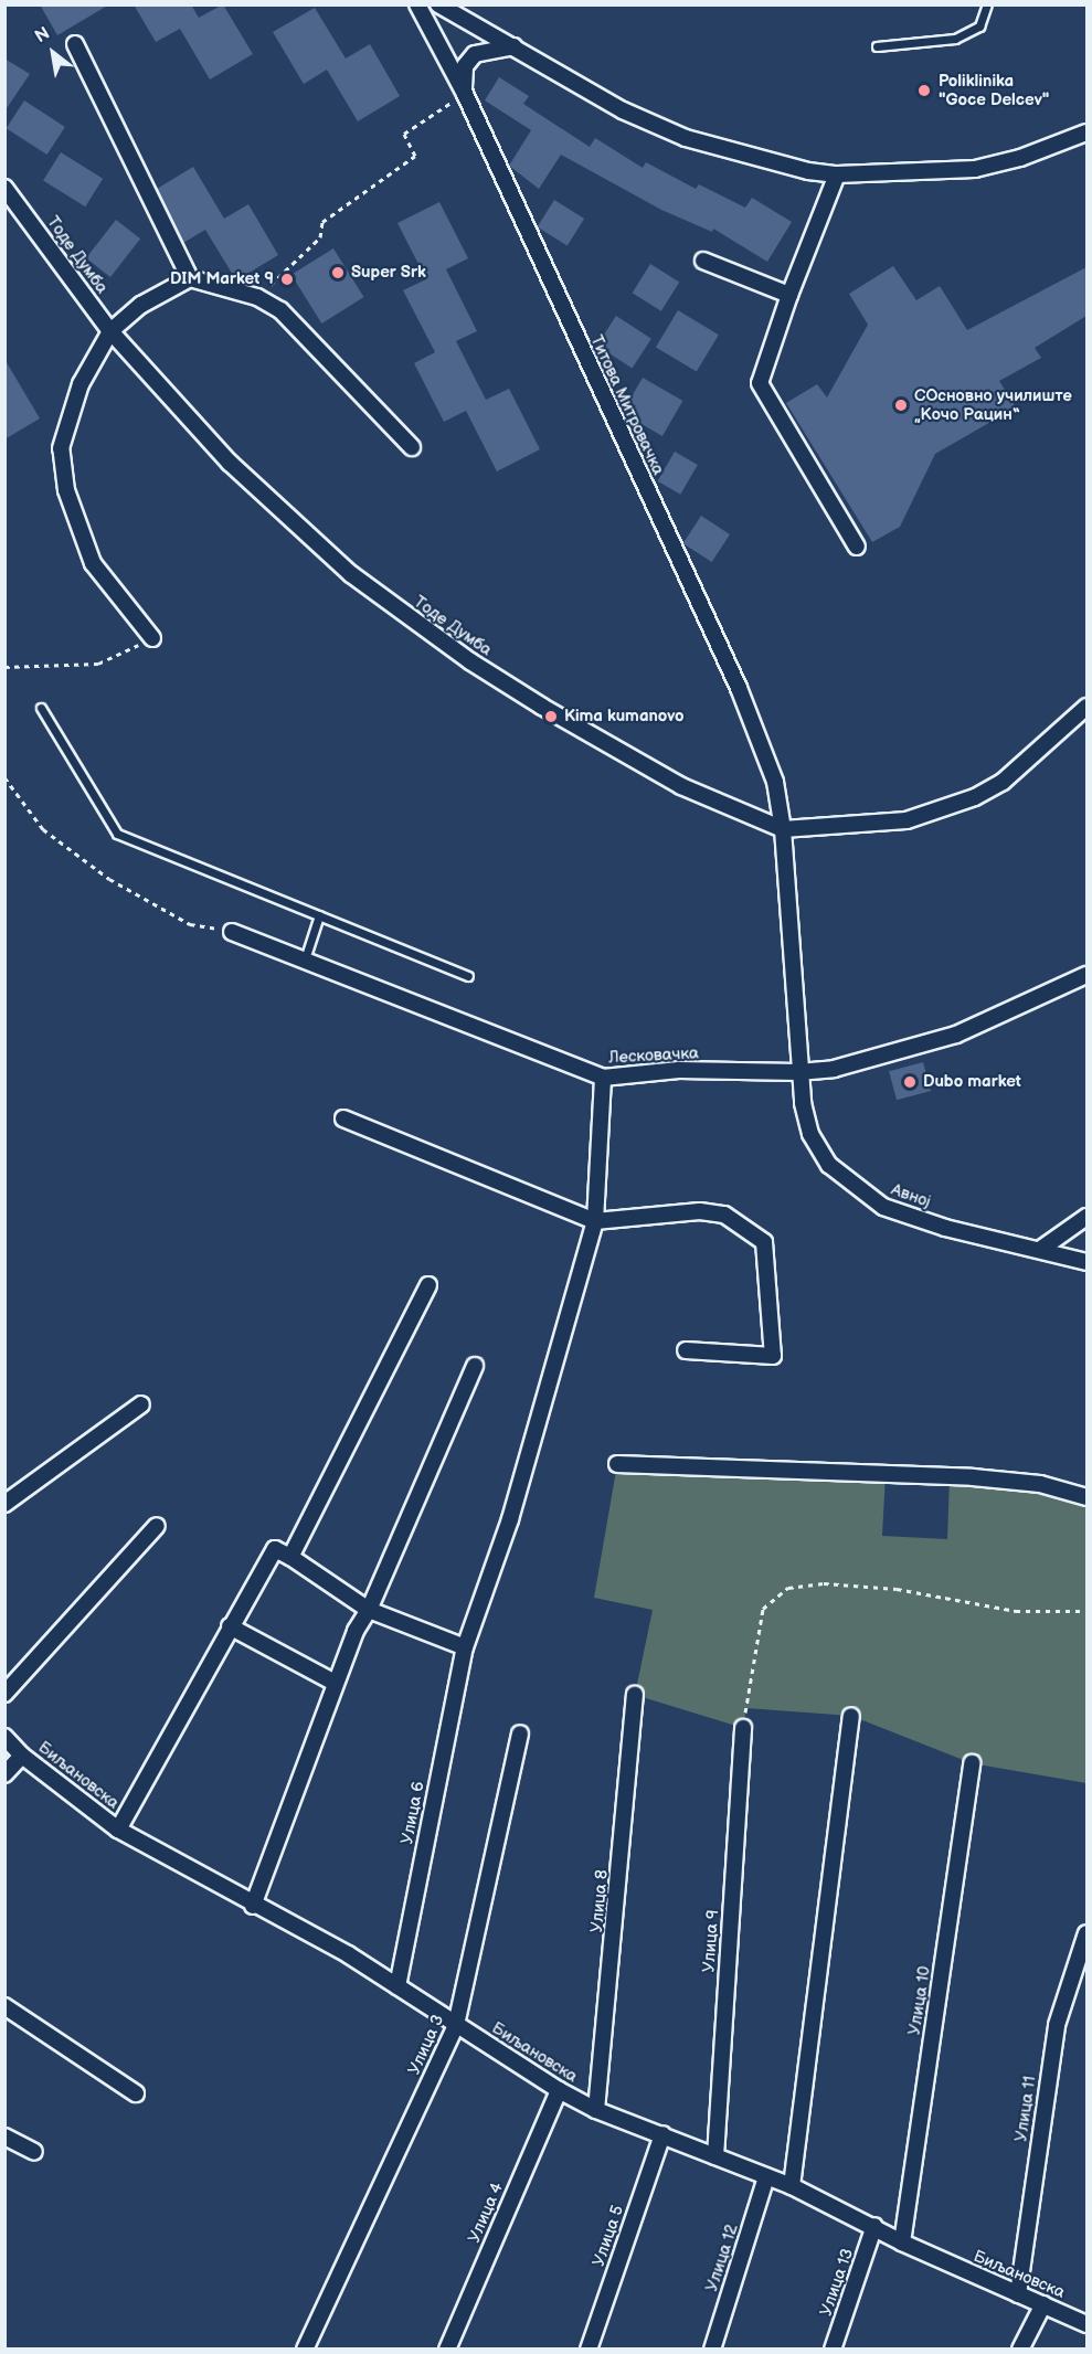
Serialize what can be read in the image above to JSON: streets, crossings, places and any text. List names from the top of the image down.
{
  "streets": {
    "street": [
      "Тоде Думба",
      "Титова Митровачка",
      "Лесковачка",
      "Авној",
      "Биљановска",
      "Улица 6",
      "Улица 8",
      "Улица 9",
      "Улица 10",
      "Улица 3",
      "Улица 11",
      "Улица 4",
      "Улица 5",
      "Улица 12",
      "Улица 13"
    ]
  },
  "crossings": [
    ["Тоде Думба", "Титова Митровачка"],
    ["Лесковачка", "Авној"],
    ["Лесковачка", "Улица 6"],
    ["Биљановска", "Улица 6"],
    ["Биљановска", "Улица 8"],
    ["Биљановска", "Улица 9"],
    ["Биљановска", "Улица 10"],
    ["Биљановска", "Улица 3"],
    ["Биљановска", "Улица 11"],
    ["Биљановска", "Улица 4"],
    ["Биљановска", "Улица 5"],
    ["Биљановска", "Улица 12"],
    ["Биљановска", "Улица 13"]
  ],
  "places": [
    "Poliklinika \"Goce Delcev\"",
    "Super Srk",
    "DIM Market 9",
    "СОсновно училиште „Кочо Рацин“",
    "Kima kumanovo",
    "Dubo market"
  ],
  "north": "top left"
}
